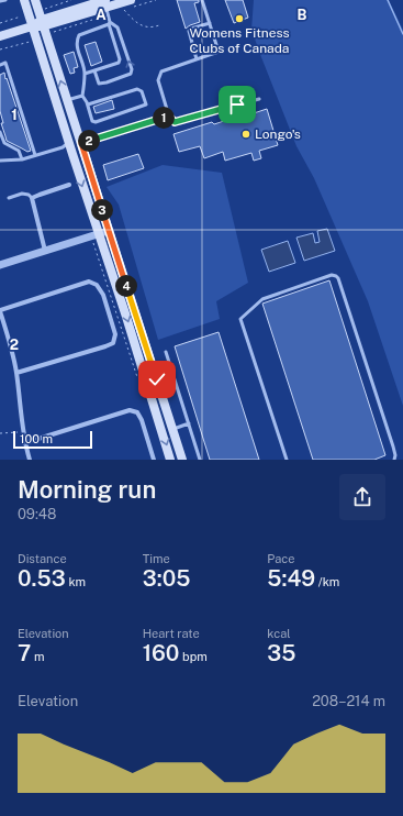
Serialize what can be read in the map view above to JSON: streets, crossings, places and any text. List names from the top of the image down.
{
  "places": ["Womens Fitness Clubs of Canada", "Longo's"],
  "scale_bar": "100 m",
  "page": {
    "pins": [
      "1",
      "2",
      "3",
      "4"
    ],
    "scale": "100 m",
    "heading": ["Morning run", "09:48"],
    "stats": [
      ["Distance", "0.53 km"],
      ["Time", "3:05"],
      ["Pace", "5:49 /km"],
      ["Elevation", "7 m"],
      ["Heart rate", "160 bpm"],
      ["kcal", "35"]
    ],
    "chart": ["Elevation", "208–214 m"]
  },
  "grid": {
    "columns": ["A", "B"],
    "rows": ["1", "2"]
  }
}
